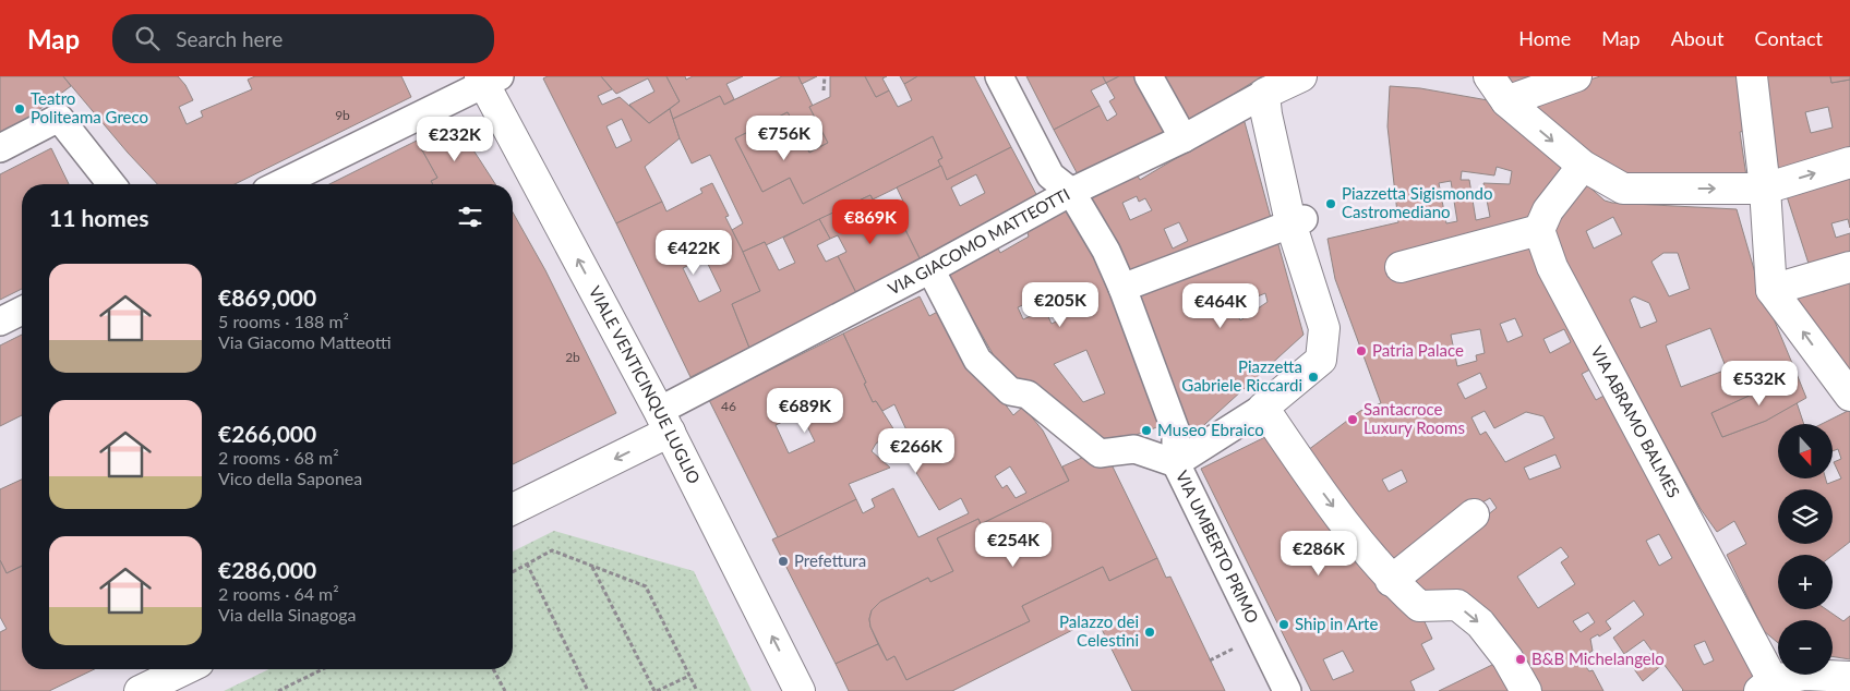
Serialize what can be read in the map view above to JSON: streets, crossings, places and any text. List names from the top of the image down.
{
  "streets": {
    "street": [
      "VIA GIACOMO MATTEOTTI",
      "VIALE VENTICINQUE LUGLIO",
      "VIA ABRAMO BALMES",
      "VIA UMBERTO PRIMO"
    ]
  },
  "crossings": [
    ["VIA GIACOMO MATTEOTTI", "VIALE VENTICINQUE LUGLIO"],
    ["VIA GIACOMO MATTEOTTI", "VIA UMBERTO PRIMO"]
  ],
  "one_way": ["VIALE VENTICINQUE LUGLIO"],
  "places": [
    "Teatro Politeama Greco",
    "Piazzetta Sigismondo Castromediano",
    "Patria Palace",
    "Piazzetta Gabriele Riccardi",
    "Santacroce Luxury Rooms",
    "Museo Ebraico",
    "Prefettura",
    "Ship in Arte",
    "Palazzo dei Celestini",
    "B&B Michelangelo"
  ],
  "house_numbers": ["9b", "2b", "46"],
  "north": "bottom",
  "page": {
    "header": "Map",
    "search": "Search here",
    "nav": [
      "Home",
      "Map",
      "About",
      "Contact"
    ],
    "price": [
      "€756K",
      "€232K",
      "€869K",
      "€422K",
      "€205K",
      "€464K",
      "€532K",
      "€689K",
      "€266K",
      "€254K",
      "€286K"
    ],
    "heading": "11 homes",
    "list": [
      {
        "name": "€869,000",
        "note": "5 rooms · 188 m² · Via Giacomo Matteotti"
      },
      {
        "name": "€266,000",
        "note": "2 rooms · 68 m² · Vico della Saponea"
      },
      {
        "name": "€286,000",
        "note": "2 rooms · 64 m² · Via della Sinagoga"
      }
    ],
    "map_buttons": ["+", "−"]
  }
}
